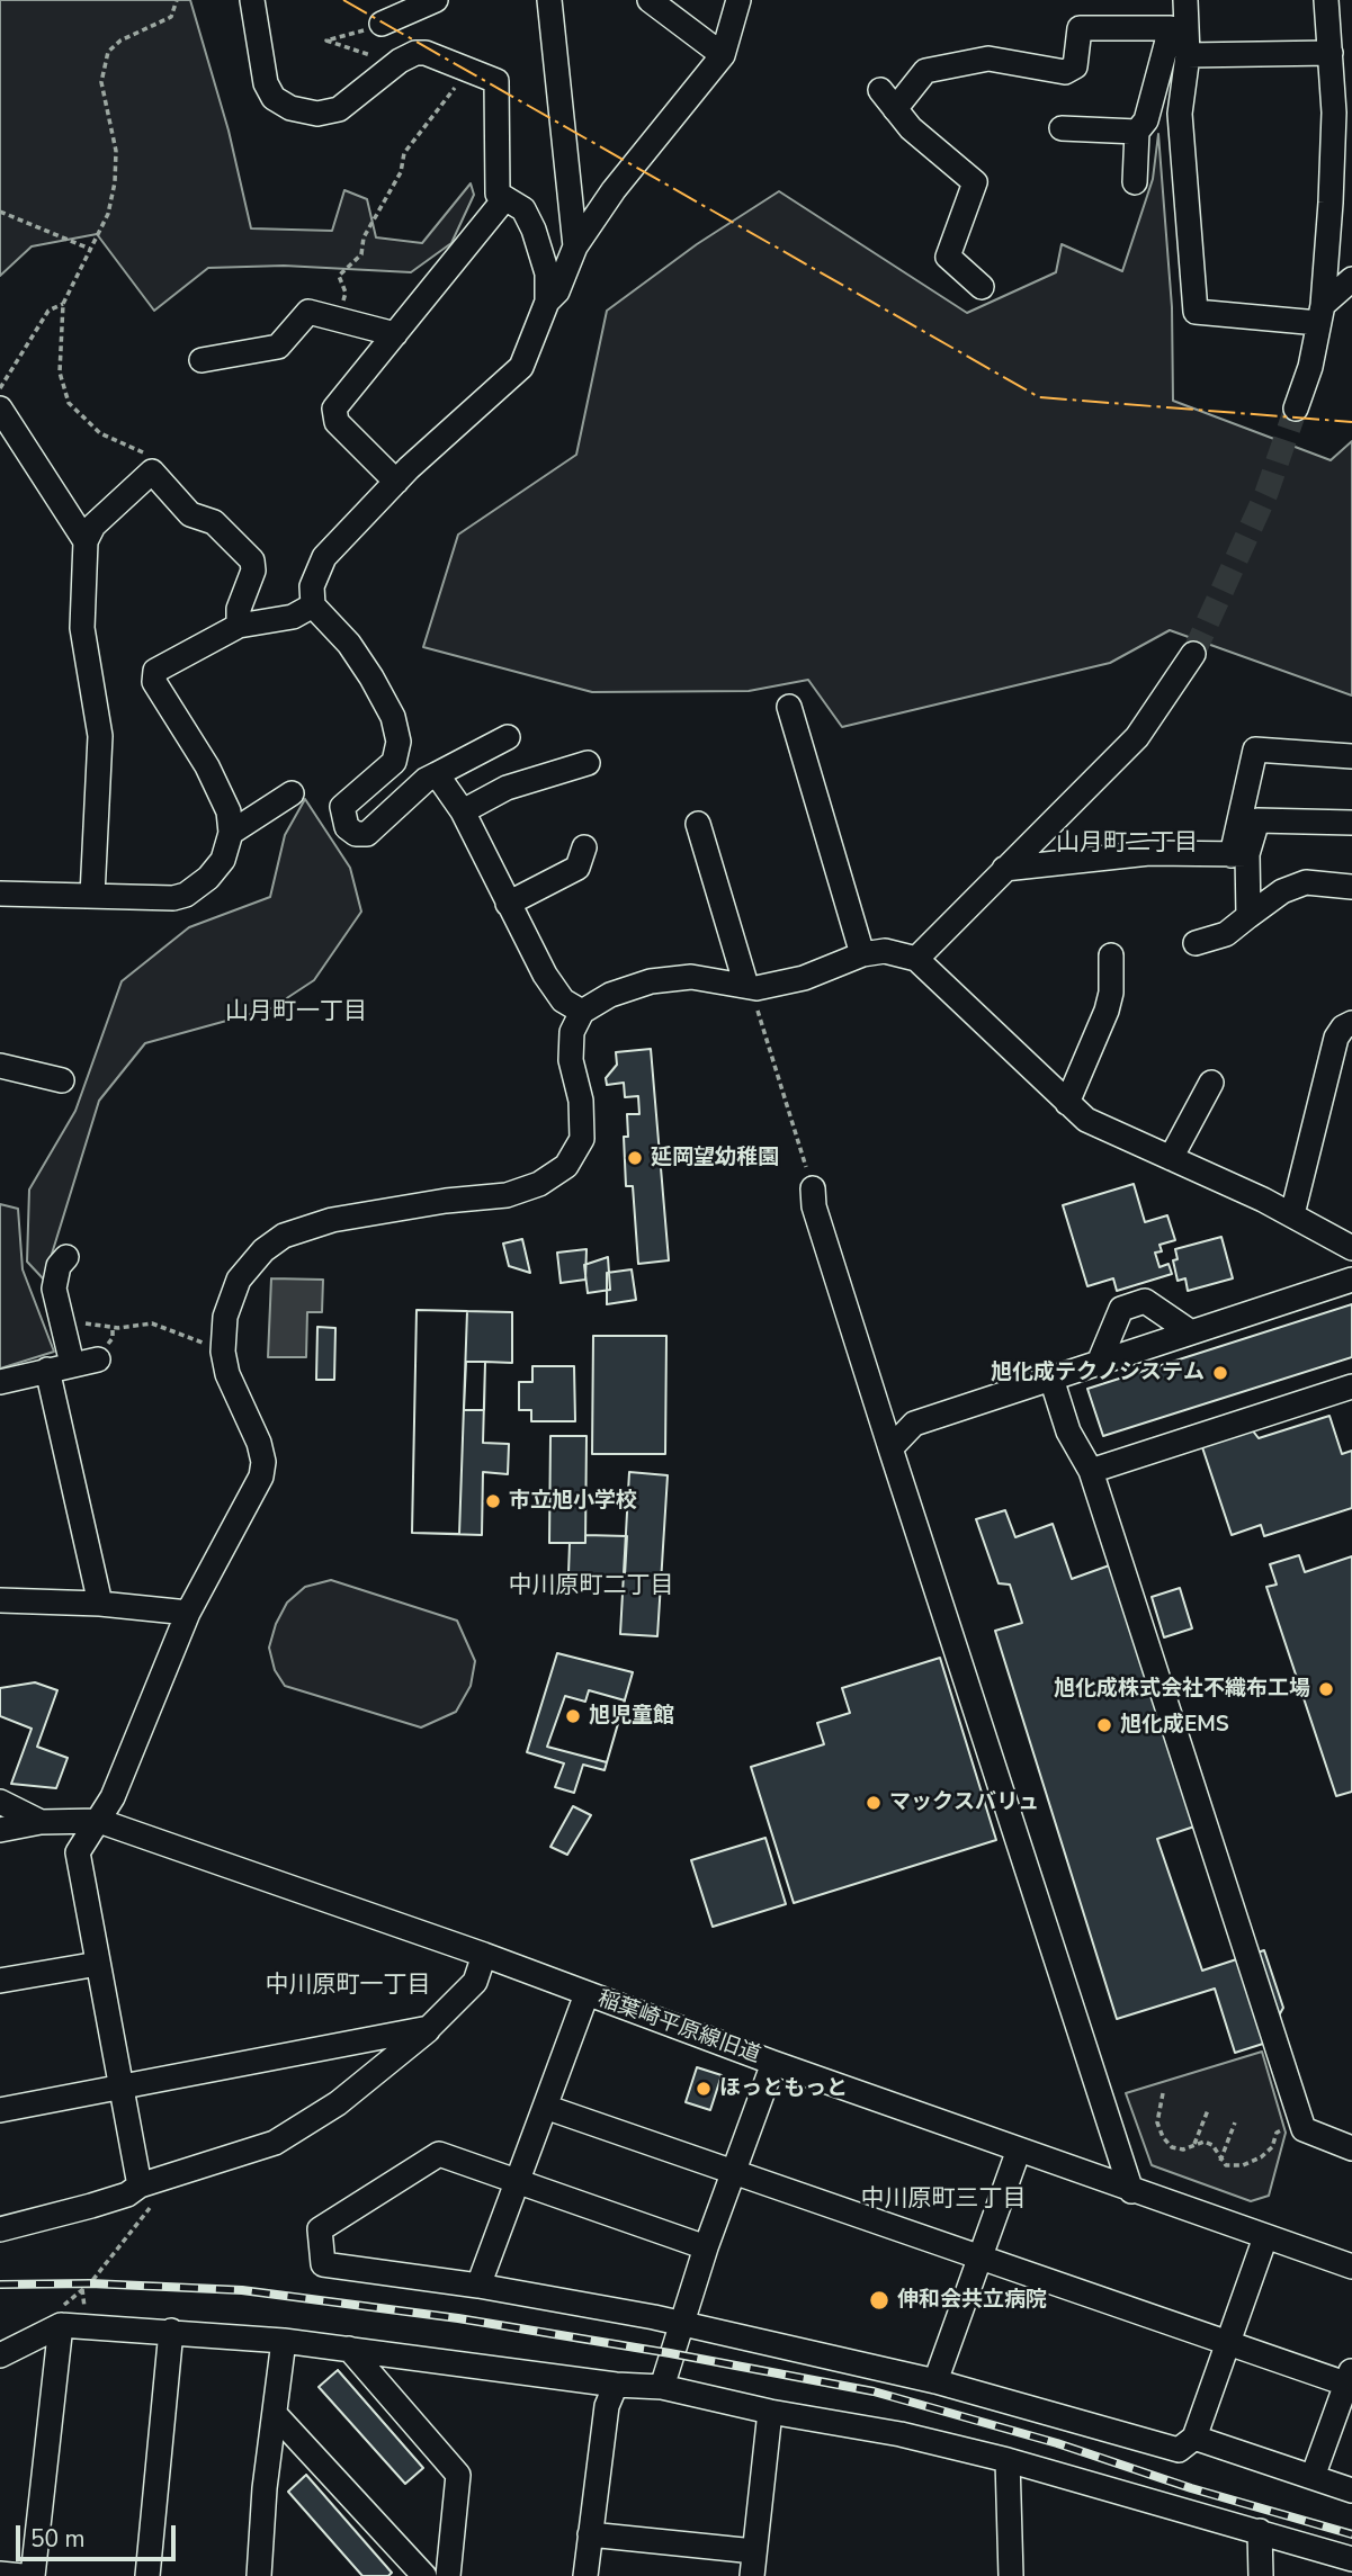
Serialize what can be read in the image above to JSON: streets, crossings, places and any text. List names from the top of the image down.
{
  "streets": {
    "street": ["稲葉崎平原線旧道"]
  },
  "districts": [
    "山月町二丁目",
    "山月町一丁目",
    "中川原町二丁目",
    "中川原町一丁目",
    "中川原町三丁目"
  ],
  "places": [
    "延岡望幼稚園",
    "旭化成テクノシステム",
    "市立旭小学校",
    "旭化成株式会社不織布工場",
    "旭児童館",
    "旭化成EMS",
    "マックスバリュ",
    "ほっともっと",
    "伸和会共立病院"
  ],
  "scale_bar": "50 m"
}
